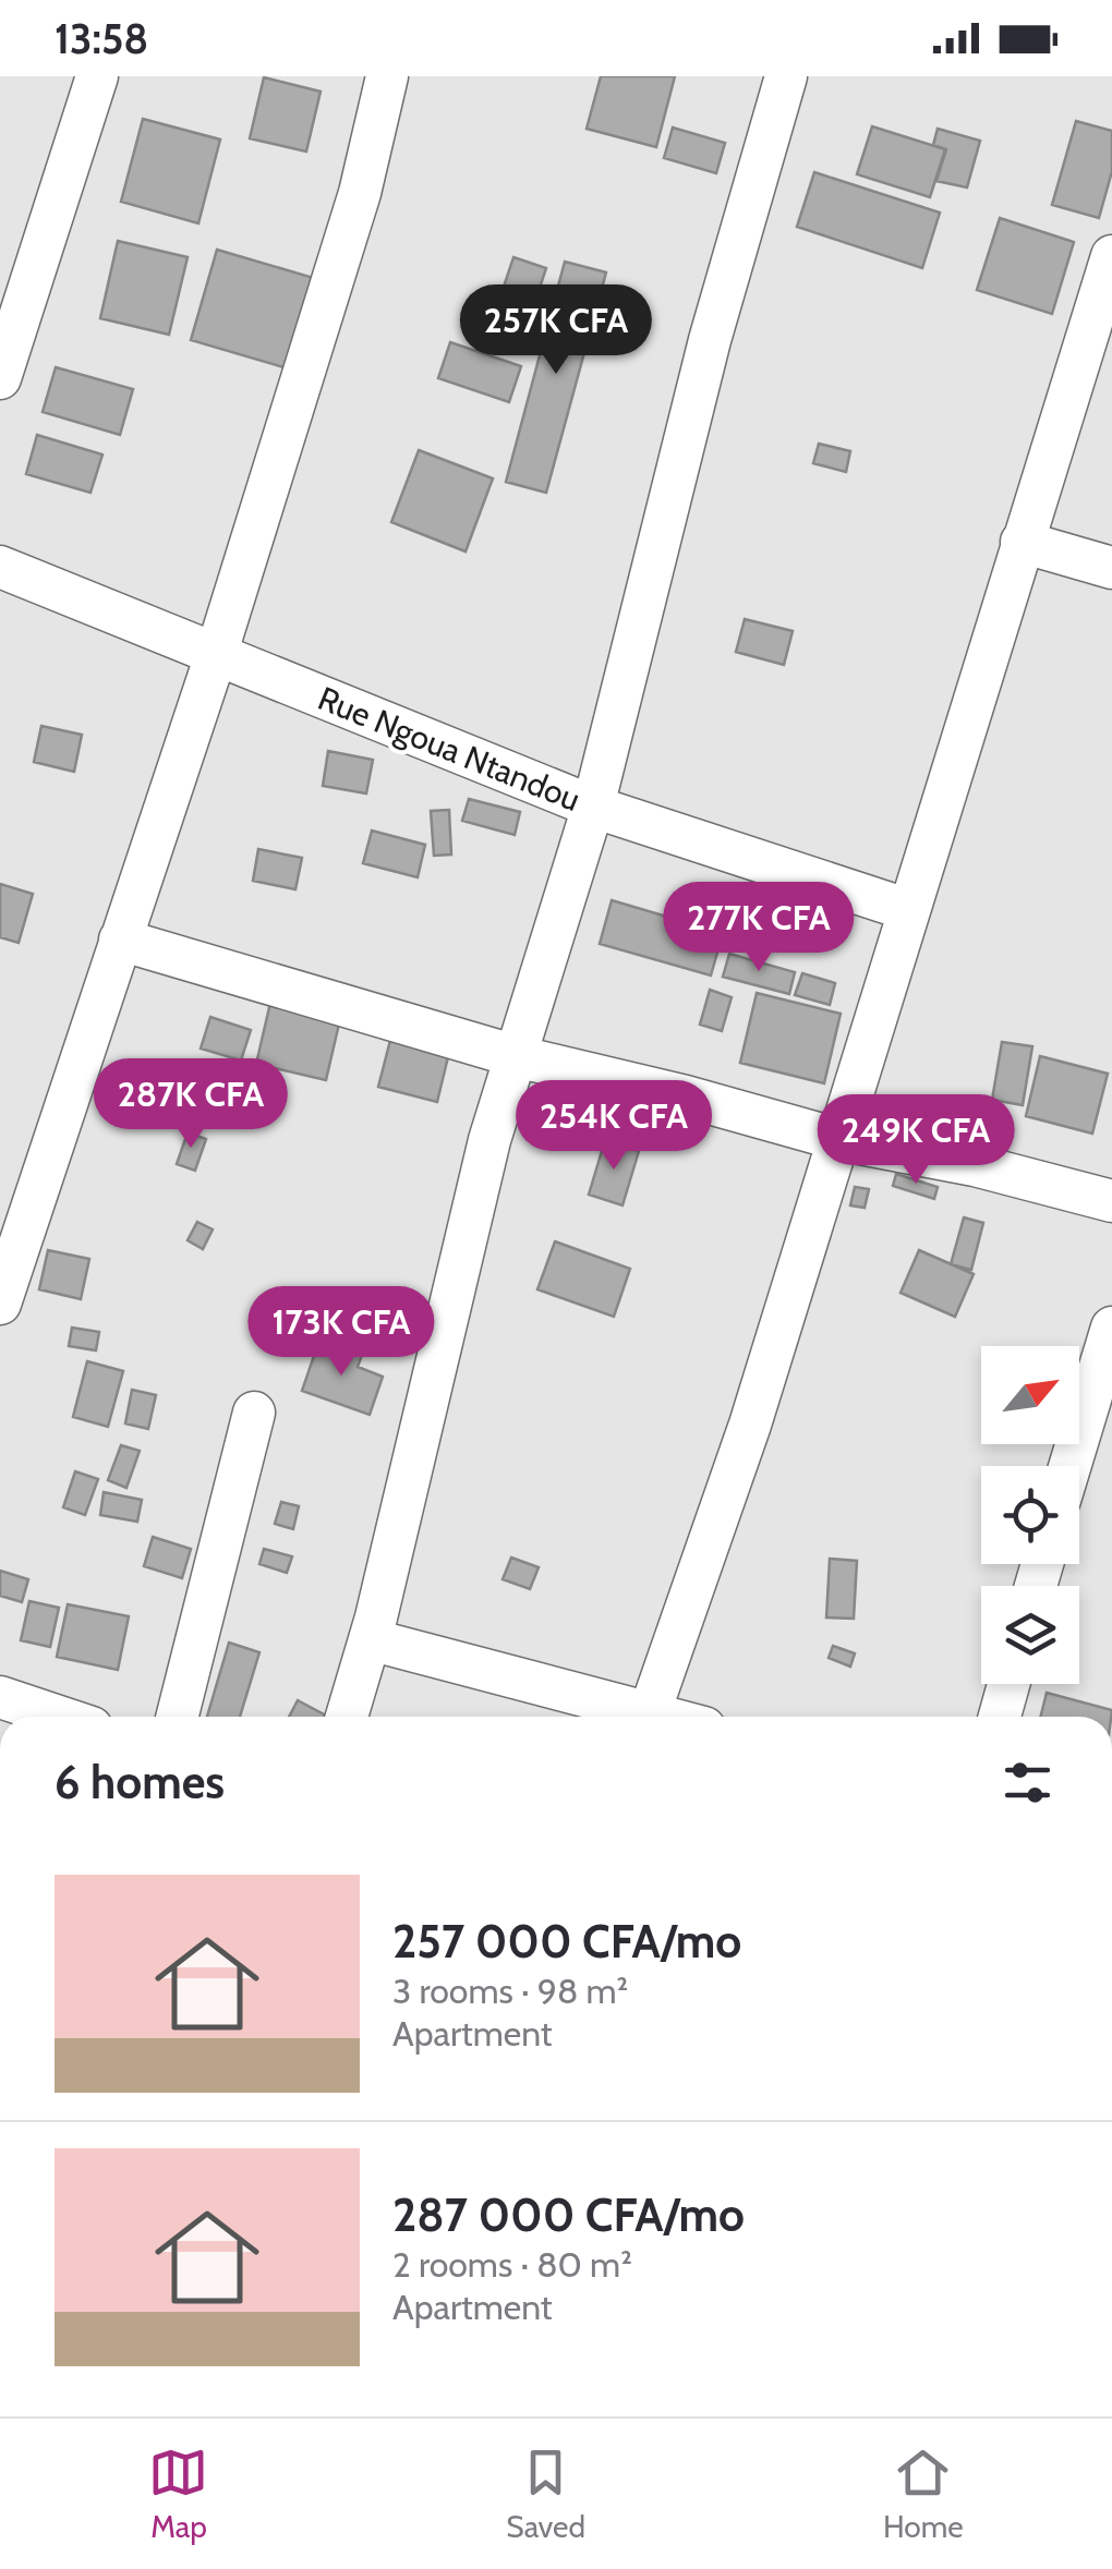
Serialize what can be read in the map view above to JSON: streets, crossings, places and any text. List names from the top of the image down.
{
  "streets": {
    "street": ["Rue Ngoua Ntandou"]
  },
  "north": "top right",
  "page": {
    "status": "13:58",
    "price": [
      "257K CFA",
      "277K CFA",
      "287K CFA",
      "254K CFA",
      "249K CFA",
      "173K CFA"
    ],
    "heading": "6 homes",
    "list": [
      {
        "name": "257 000 CFA/mo",
        "note": "3 rooms · 98 m² · Apartment"
      },
      {
        "name": "287 000 CFA/mo",
        "note": "2 rooms · 80 m² · Apartment"
      }
    ],
    "tabs": ["Map", "Saved", "Home"]
  }
}
